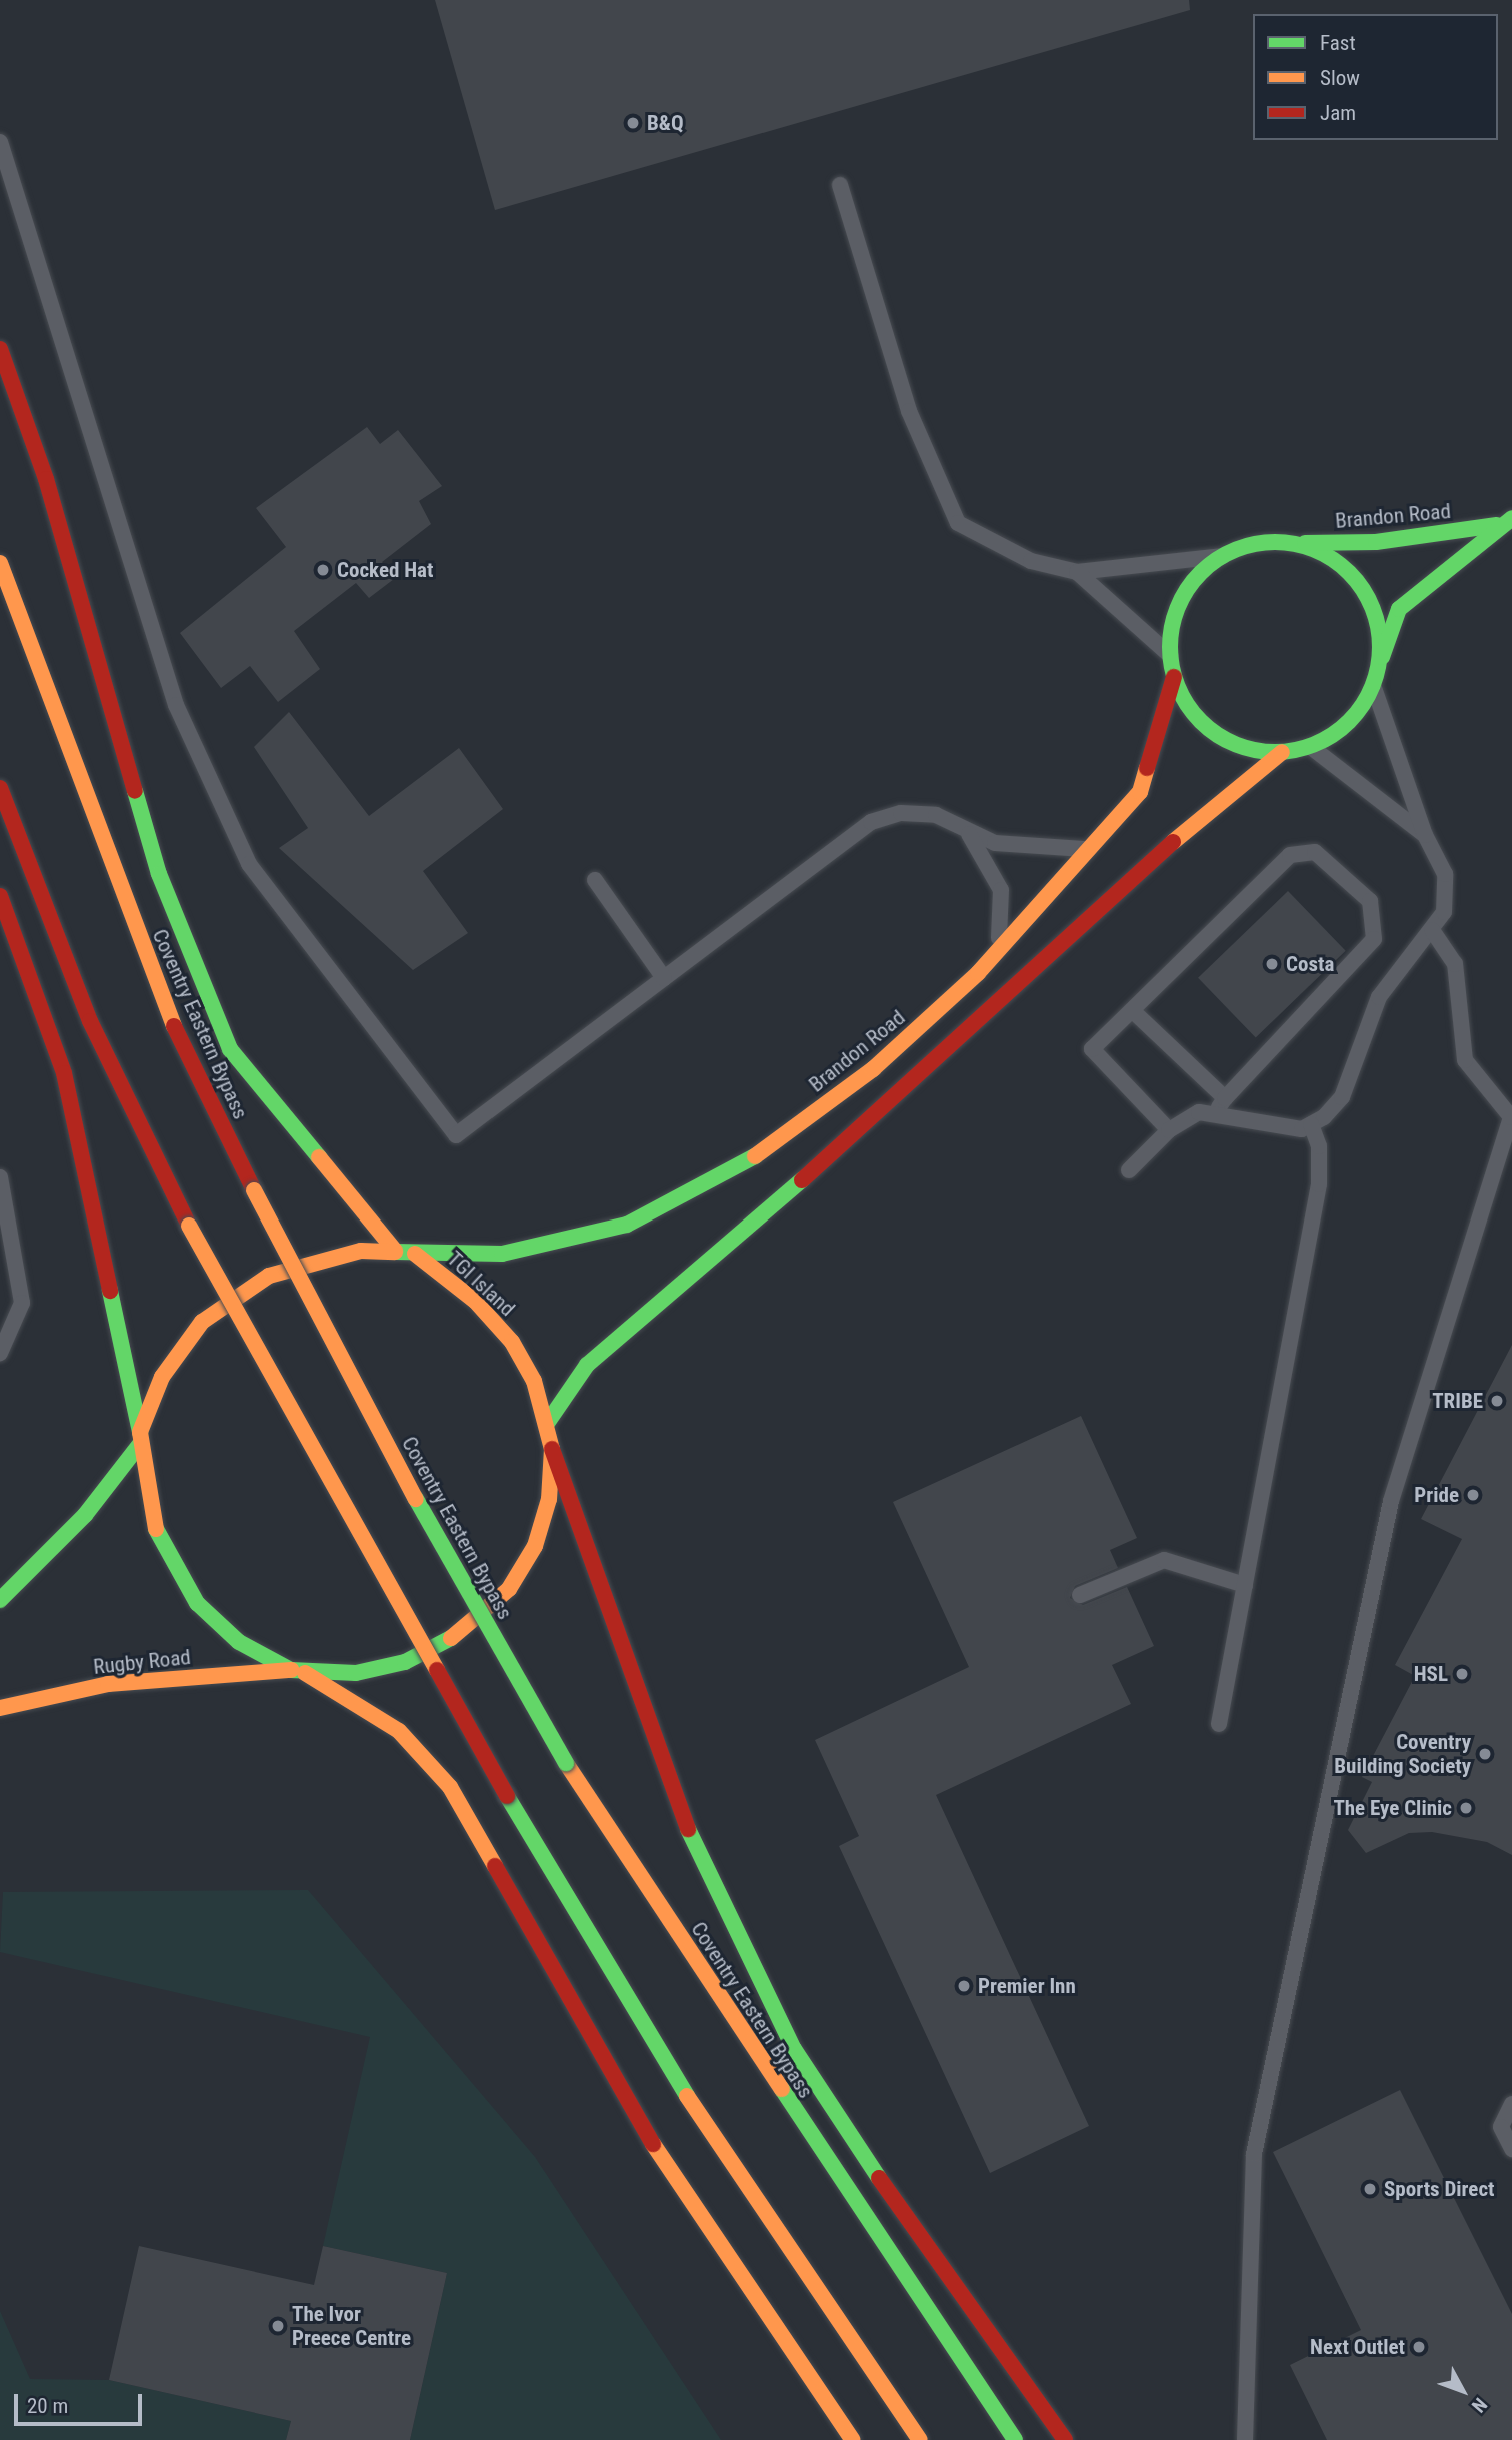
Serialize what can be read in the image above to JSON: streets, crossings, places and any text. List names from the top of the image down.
{
  "streets": {
    "main road": [
      "Brandon Road",
      "Coventry Eastern Bypass",
      "TGI Island",
      "Rugby Road"
    ]
  },
  "crossings": [
    ["Brandon Road", "TGI Island"],
    ["TGI Island", "Rugby Road"]
  ],
  "places": [
    "B&Q",
    "Cocked Hat",
    "Costa",
    "TRIBE",
    "Pride",
    "HSL",
    "Coventry Building Society",
    "The Eye Clinic",
    "Premier Inn",
    "Sports Direct",
    "The Ivor Preece Centre",
    "Next Outlet"
  ],
  "legend": ["Fast", "Slow", "Jam"],
  "scale_bar": "20 m",
  "north": "bottom right"
}
